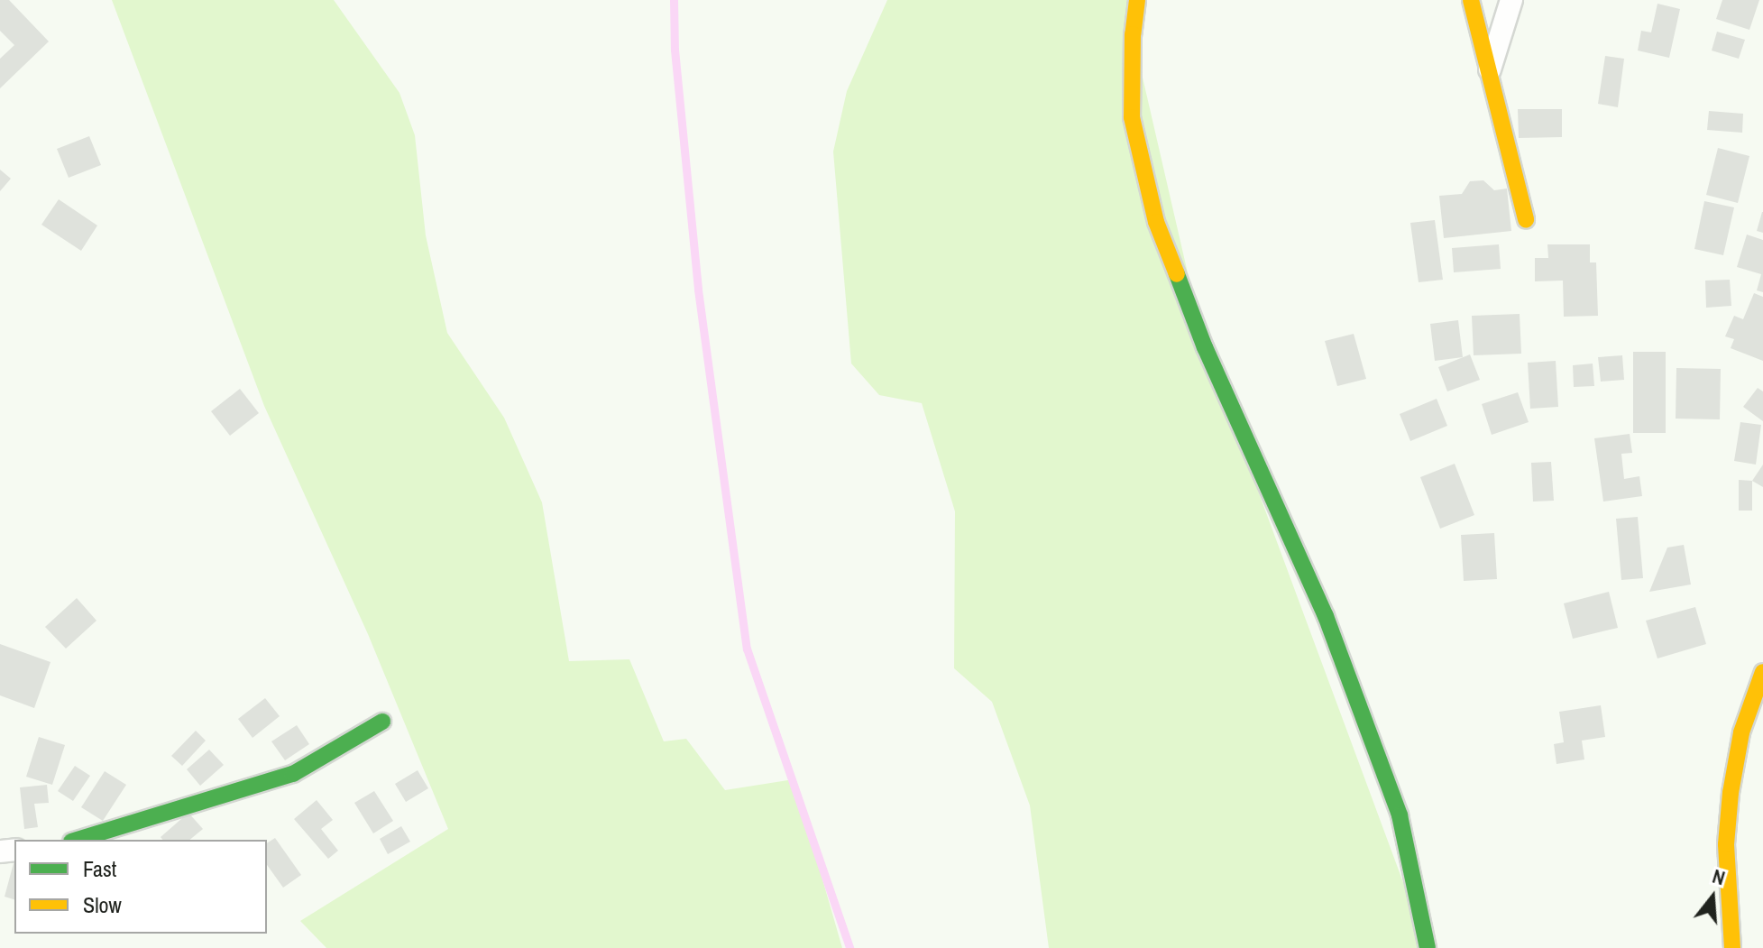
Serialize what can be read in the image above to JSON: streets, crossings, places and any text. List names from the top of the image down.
{
  "legend": ["Fast", "Slow"],
  "north": "top"
}
